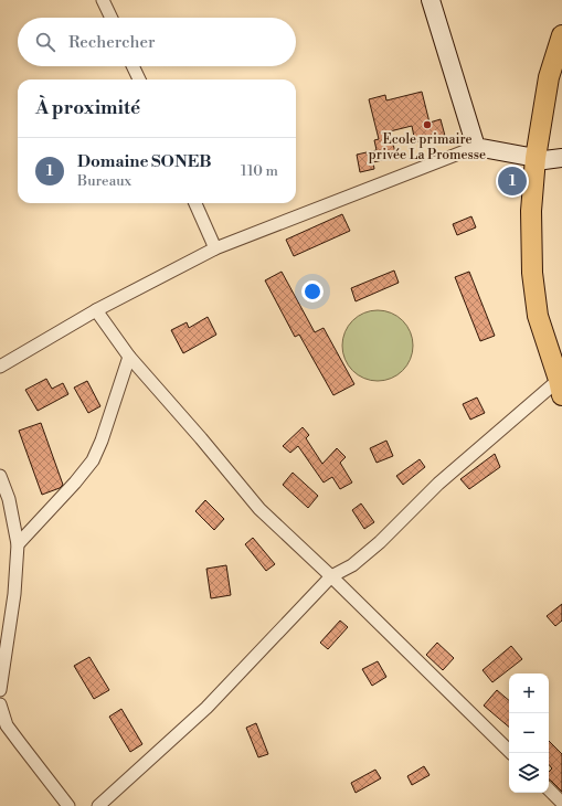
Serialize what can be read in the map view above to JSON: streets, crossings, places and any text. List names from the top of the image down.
{
  "places": ["Ecole primaire privée La Promesse"],
  "page": {
    "search": "Rechercher",
    "heading": "À proximité",
    "list": [
      {
        "mark": "1",
        "name": "Domaine SONEB",
        "note": "Bureaux",
        "value": "110 m"
      }
    ],
    "pins": "1",
    "map_buttons": ["+", "−"]
  }
}
